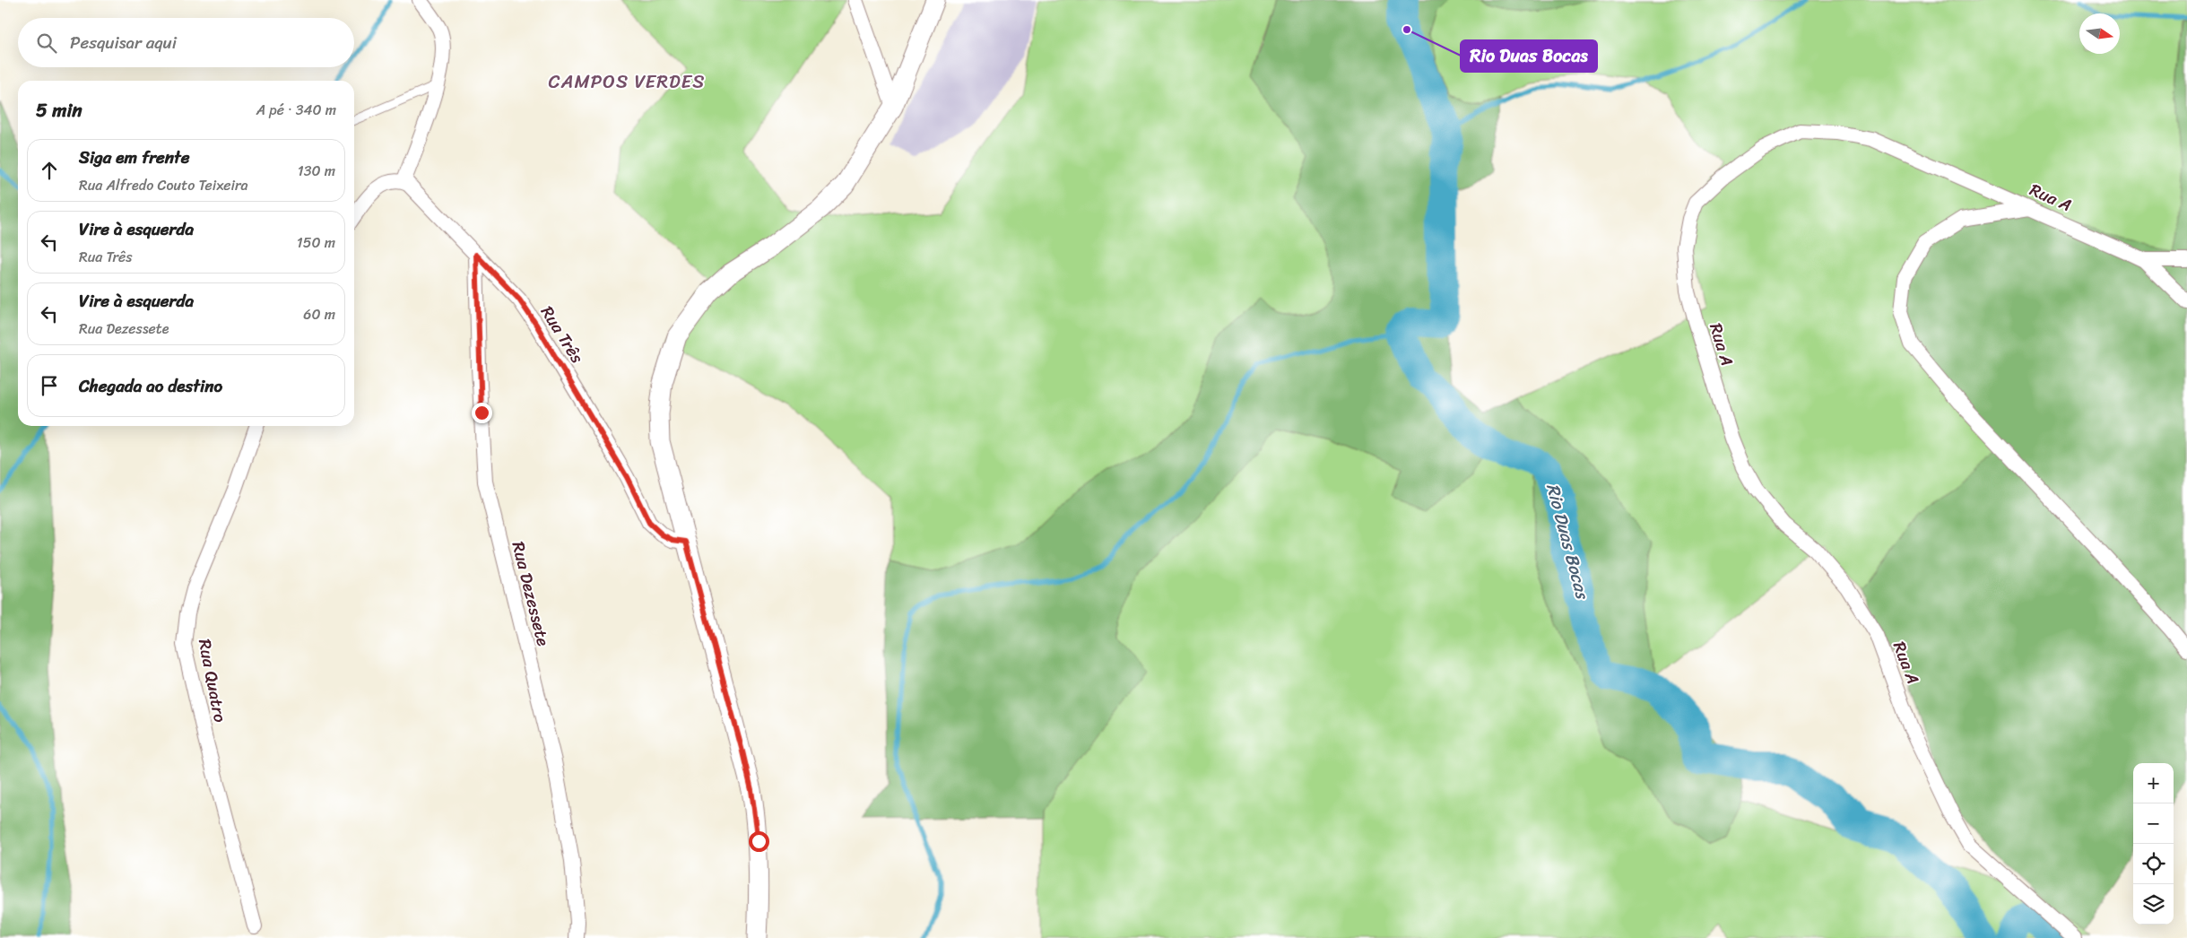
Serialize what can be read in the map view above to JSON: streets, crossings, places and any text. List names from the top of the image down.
{
  "streets": {
    "street": [
      "Rua A",
      "Rua Três",
      "Rua Dezessete",
      "Rua Quatro"
    ]
  },
  "crossings": [
    ["Rua Três", "Rua Dezessete"]
  ],
  "districts": ["CAMPOS VERDES"],
  "water": ["Rio Duas Bocas"],
  "places": ["Rio Duas Bocas"],
  "north": "right",
  "page": {
    "search": "Pesquisar aqui",
    "heading": ["5 min", "A pé · 340 m"],
    "list": [
      ["Siga em frente", "Rua Alfredo Couto Teixeira", "130 m"],
      ["Vire à esquerda", "Rua Três", "150 m"],
      ["Vire à esquerda", "Rua Dezessete", "60 m"],
      "Chegada ao destino"
    ],
    "map_buttons": ["+", "−"]
  }
}
